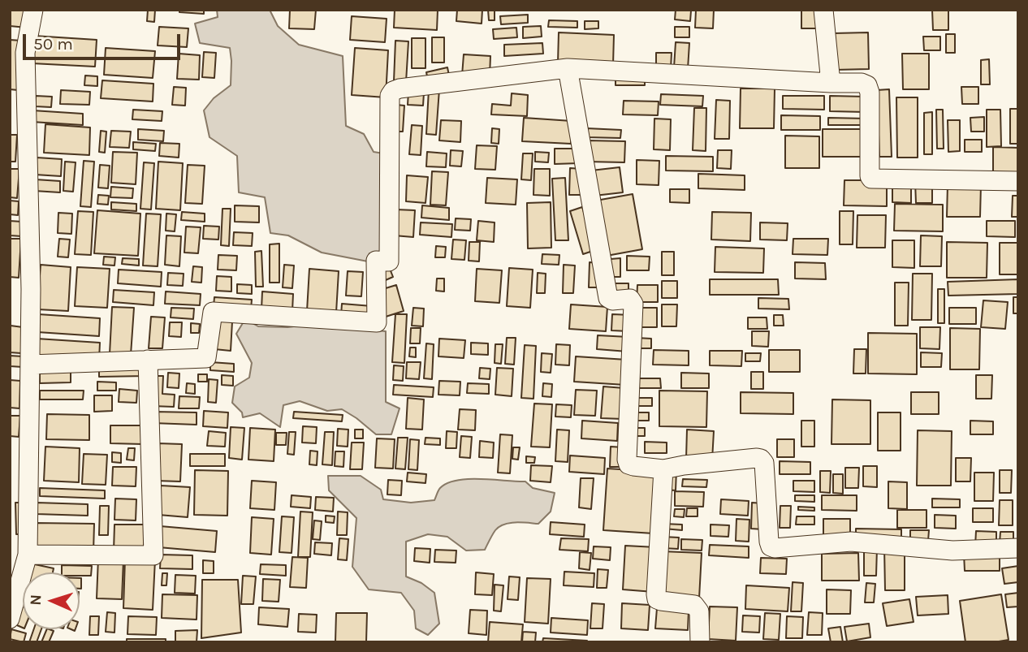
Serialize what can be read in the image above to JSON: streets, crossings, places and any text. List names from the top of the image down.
{
  "scale_bar": "50 m",
  "north": "left"
}
